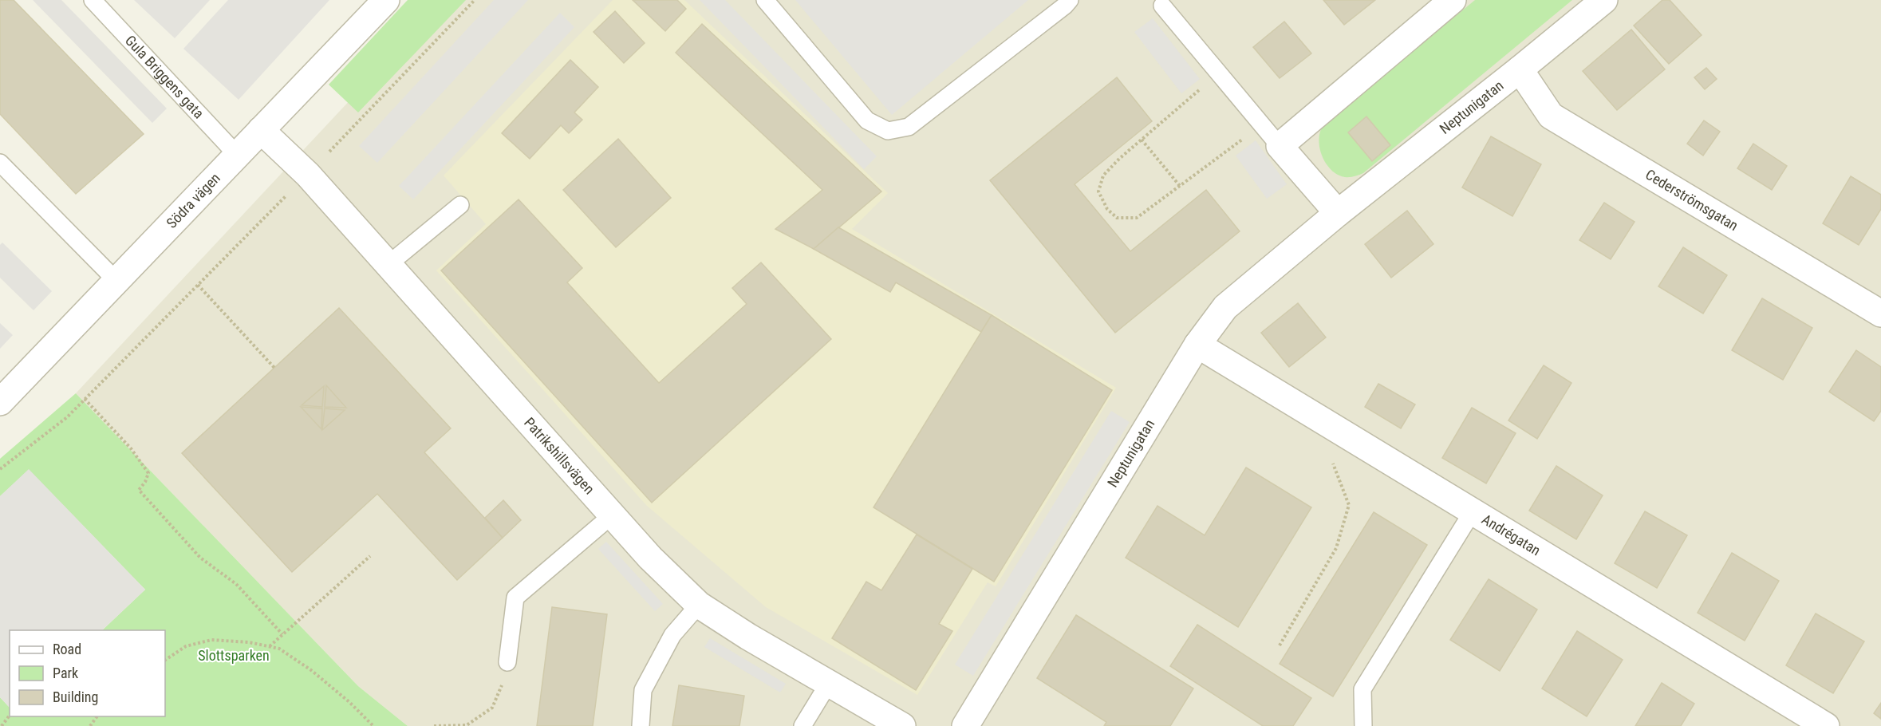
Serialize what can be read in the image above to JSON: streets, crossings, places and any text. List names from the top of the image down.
{
  "streets": {
    "street": [
      "Neptunigatan",
      "Södra vägen",
      "Cederströmsgatan",
      "Patrikshillsvägen",
      "Andrégatan"
    ],
    "lane": ["Gula Briggens gata"]
  },
  "crossings": [
    ["Gula Briggens gata", "Södra vägen"],
    ["Neptunigatan", "Cederströmsgatan"],
    ["Neptunigatan", "Andrégatan"],
    ["Södra vägen", "Patrikshillsvägen"]
  ],
  "parks": ["Slottsparken"],
  "legend": ["Road", "Park", "Building"]
}
